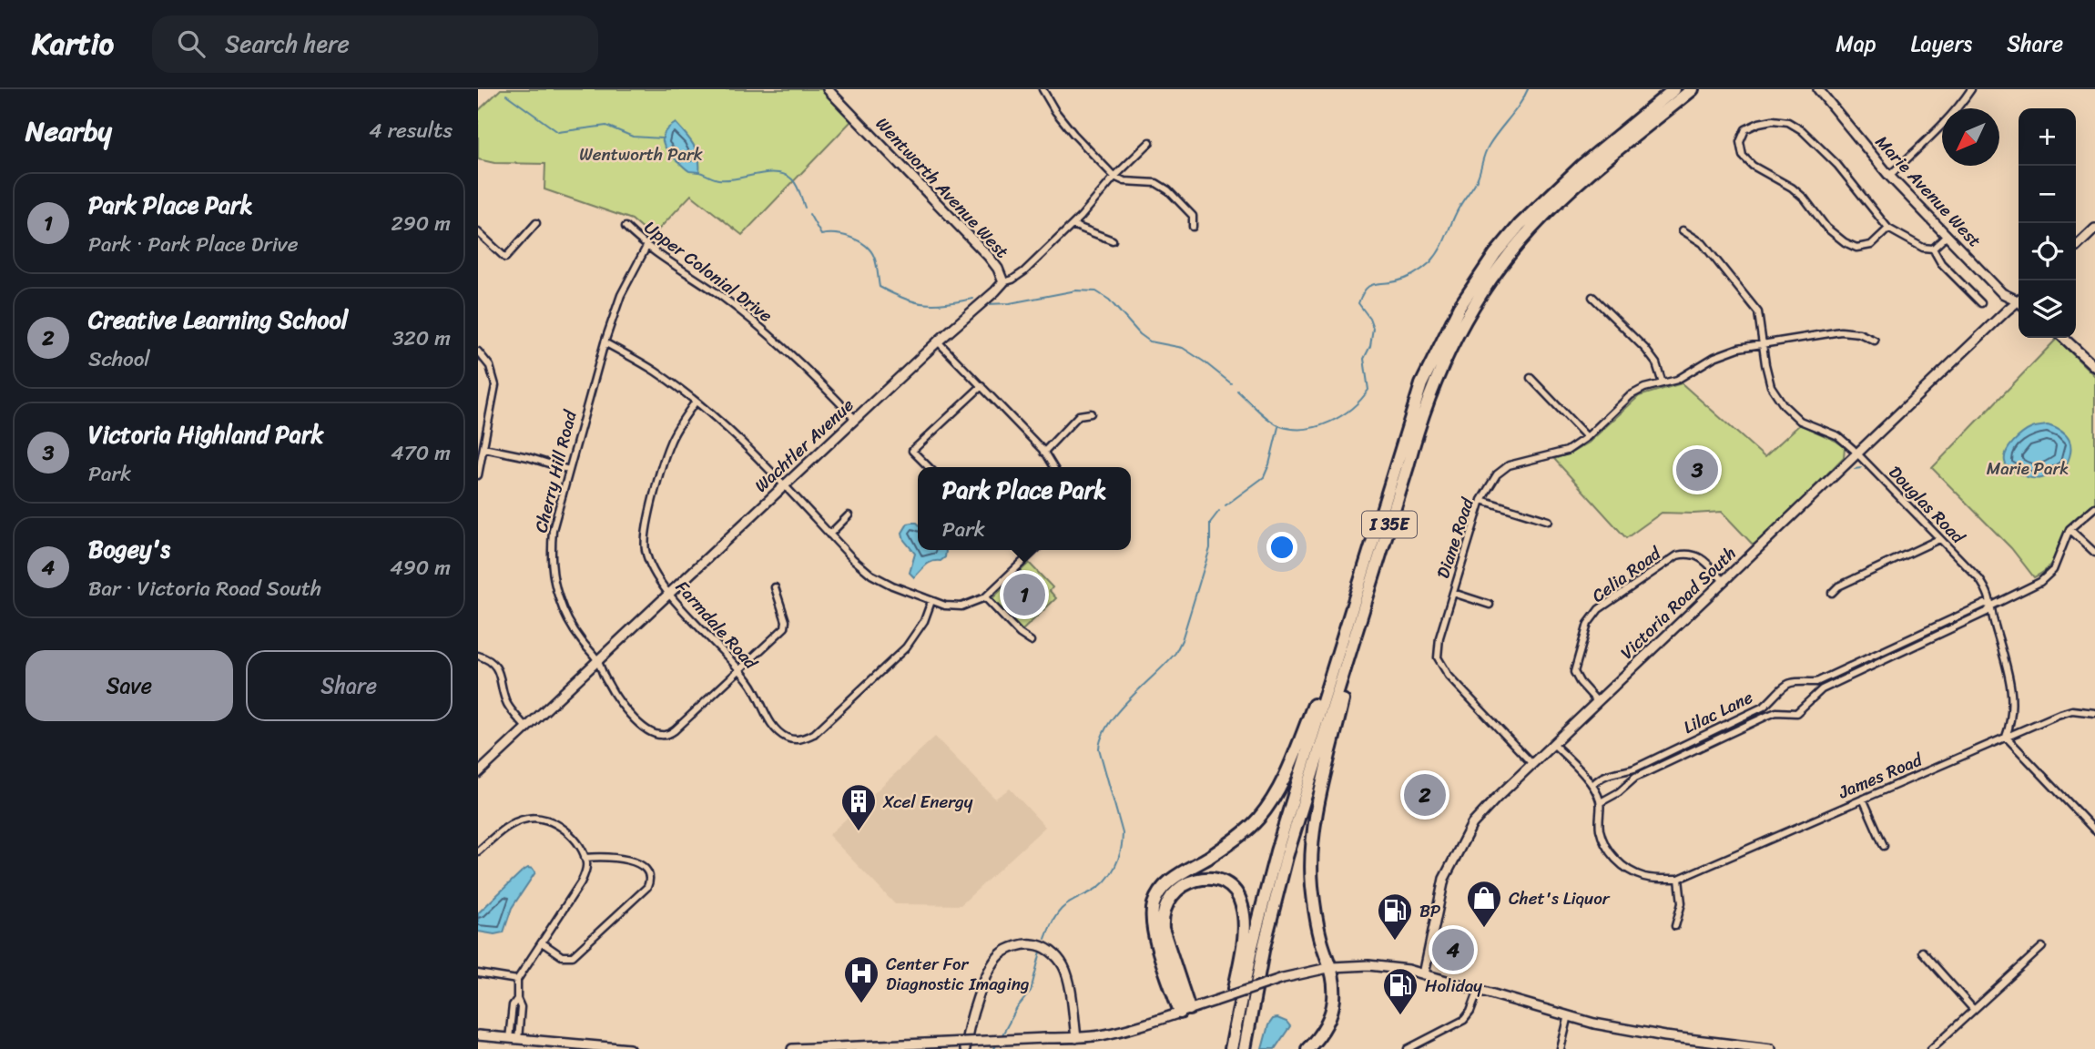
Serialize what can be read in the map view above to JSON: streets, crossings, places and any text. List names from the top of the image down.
{
  "streets": {
    "highway": ["I 35E"],
    "street": [
      "Wentworth Avenue West",
      "Marie Avenue West",
      "Upper Colonial Drive",
      "Wachtler Avenue",
      "Cherry Hill Road",
      "Douglas Road",
      "Diane Road",
      "Celia Road",
      "Victoria Road South",
      "Farmdale Road",
      "Lilac Lane",
      "James Road"
    ]
  },
  "crossings": [
    ["Wentworth Avenue West", "Wachtler Avenue"],
    ["Upper Colonial Drive", "Wachtler Avenue"],
    ["Upper Colonial Drive", "Cherry Hill Road"],
    ["Wachtler Avenue", "Cherry Hill Road"],
    ["Wachtler Avenue", "Farmdale Road"],
    ["Cherry Hill Road", "Farmdale Road"],
    ["Douglas Road", "Diane Road"],
    ["Douglas Road", "Victoria Road South"],
    ["Douglas Road", "Lilac Lane"],
    ["Douglas Road", "James Road"],
    ["Diane Road", "Victoria Road South"],
    ["Celia Road", "Victoria Road South"]
  ],
  "parks": ["Wentworth Park", "Marie Park"],
  "places": {
    "building": ["Xcel Energy"],
    "shop": ["Chet's Liquor"],
    "fuel station": ["BP", "Holiday"],
    "hospital": ["Center For Diagnostic Imaging"]
  },
  "north": "bottom left",
  "page": {
    "header": "Kartio",
    "search": "Search here",
    "nav": ["Map", "Layers", "Share"],
    "heading": ["Nearby", "4 results"],
    "map_buttons": ["+", "−"],
    "list": [
      {
        "mark": "1",
        "name": "Park Place Park",
        "note": "Park · Park Place Drive",
        "value": "290 m"
      },
      {
        "mark": "2",
        "name": "Creative Learning School",
        "note": "School",
        "value": "320 m"
      },
      {
        "mark": "3",
        "name": "Victoria Highland Park",
        "note": "Park",
        "value": "470 m"
      },
      {
        "mark": "4",
        "name": "Bogey's",
        "note": "Bar · Victoria Road South",
        "value": "490 m"
      }
    ],
    "pins": [
      "3",
      "1",
      "2",
      "4"
    ],
    "popup": ["Park Place Park", "Park"],
    "buttons": ["Save", "Share"]
  }
}
